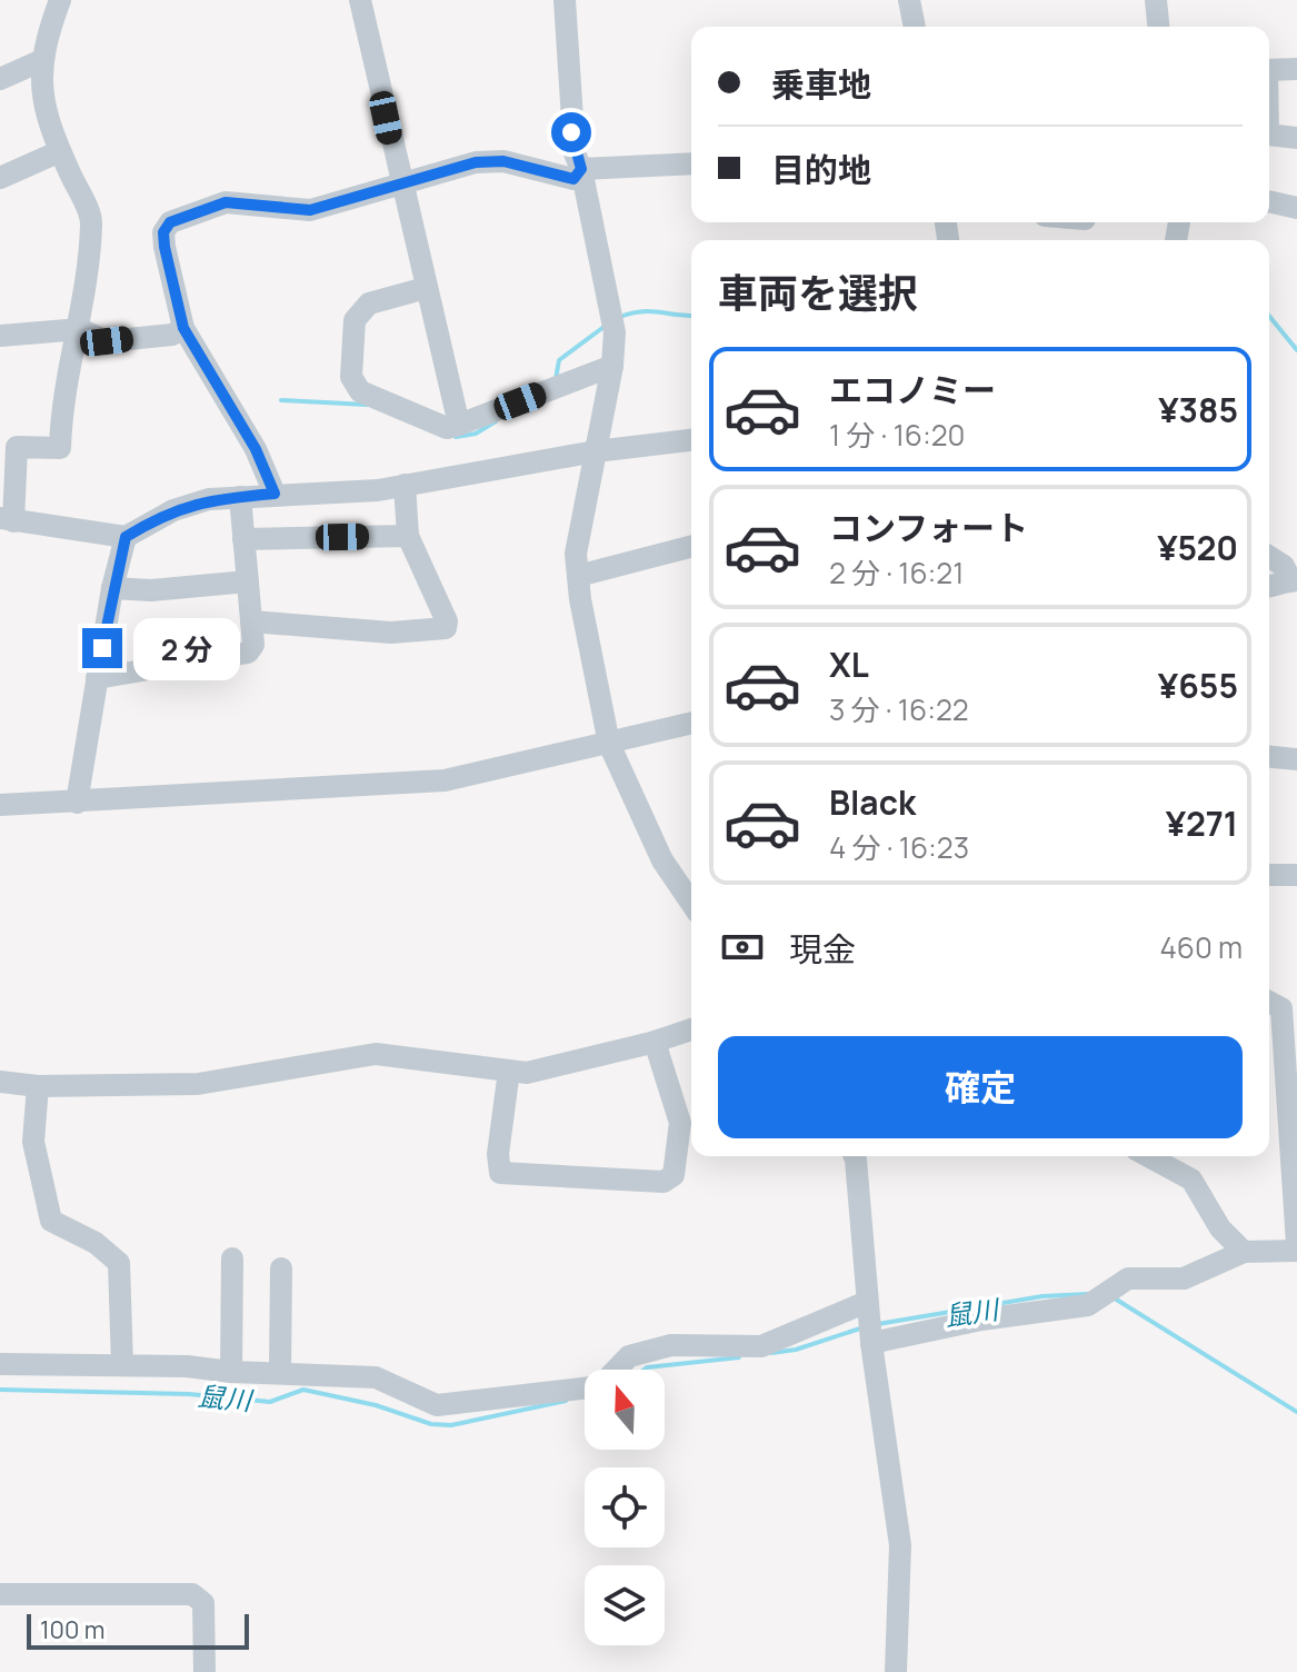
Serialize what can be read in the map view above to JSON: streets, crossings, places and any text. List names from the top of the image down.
{
  "water": ["鼠川"],
  "scale_bar": "100 m",
  "north": "top",
  "page": {
    "banner": ["乗車地", "目的地"],
    "heading": "車両を選択",
    "list": [
      {
        "name": "エコノミー",
        "note": "1 分 · 16:20",
        "value": "¥385"
      },
      {
        "name": "コンフォート",
        "note": "2 分 · 16:21",
        "value": "¥520"
      },
      {
        "name": "XL",
        "note": "3 分 · 16:22",
        "value": "¥655"
      },
      {
        "name": "Black",
        "note": "4 分 · 16:23",
        "value": "¥271"
      }
    ],
    "bubble": "2 分",
    "pay": ["現金", "460 m"],
    "buttons": "確定",
    "scale": "100 m"
  }
}
